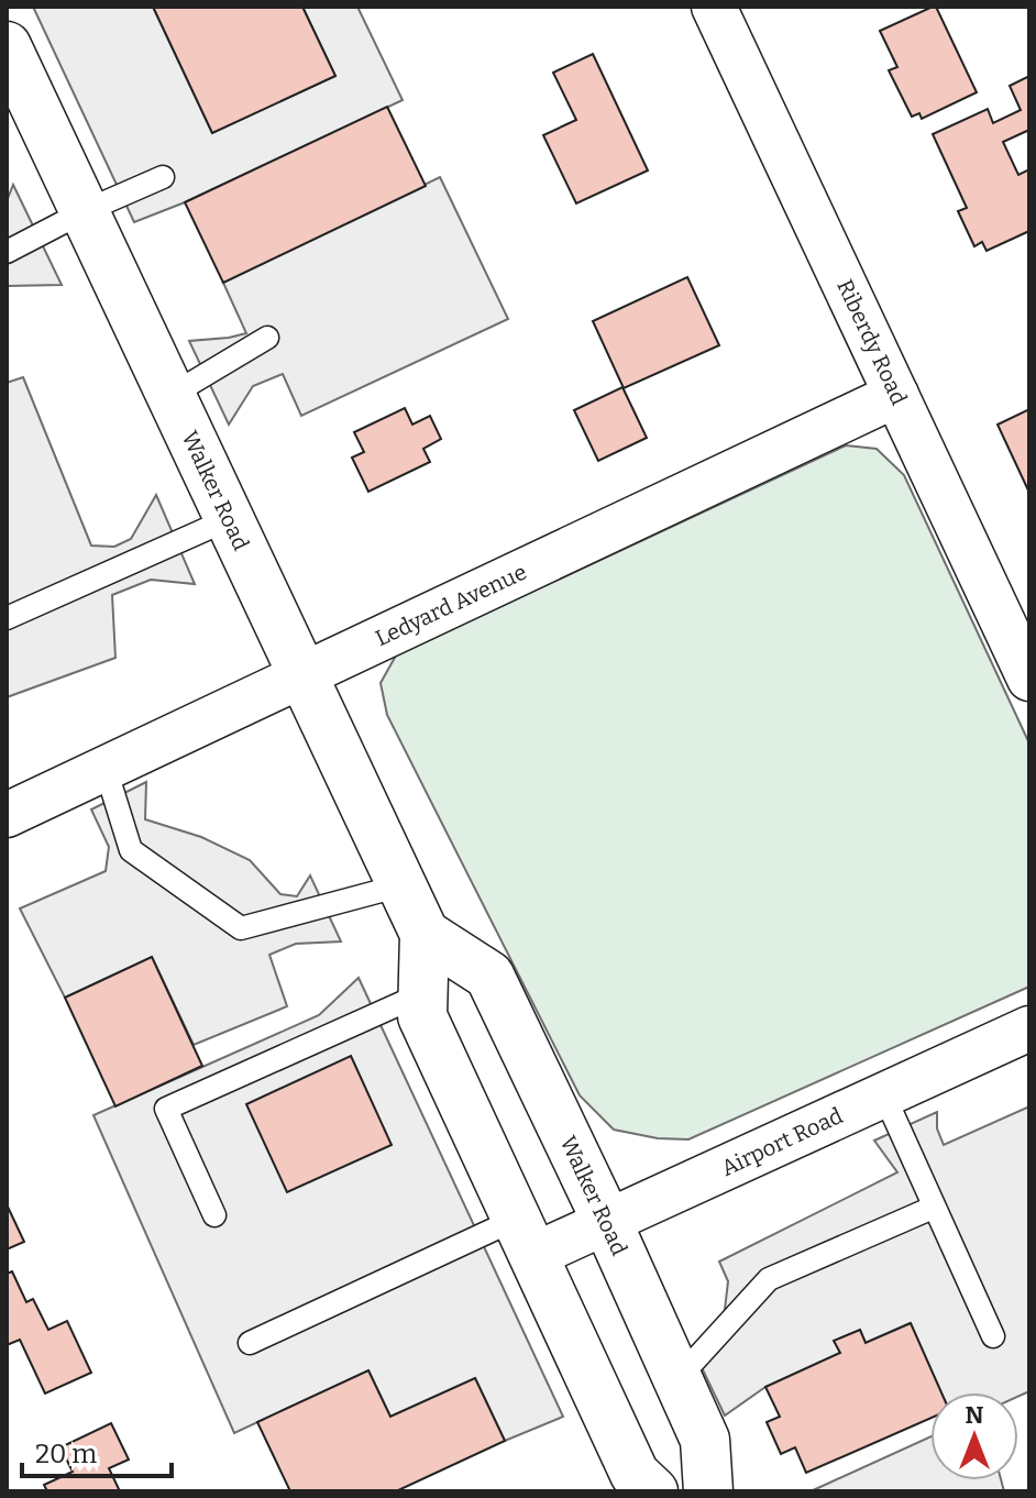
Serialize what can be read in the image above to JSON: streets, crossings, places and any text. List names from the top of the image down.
{
  "streets": {
    "main road": ["Walker Road"],
    "street": ["Riberdy Road", "Ledyard Avenue", "Airport Road"]
  },
  "crossings": [
    ["Riberdy Road", "Ledyard Avenue"],
    ["Walker Road", "Ledyard Avenue"],
    ["Walker Road", "Airport Road"]
  ],
  "scale_bar": "20 m",
  "north": "top"
}
